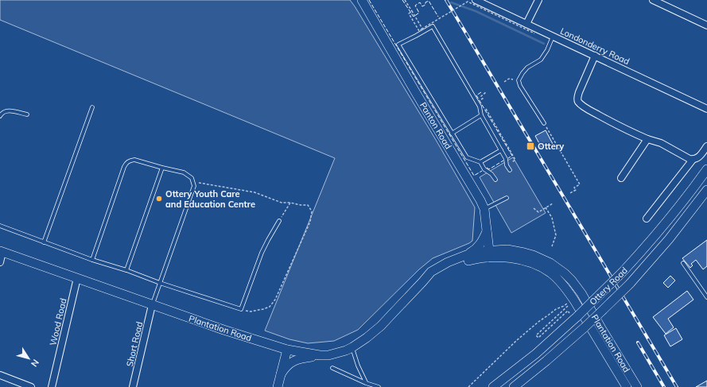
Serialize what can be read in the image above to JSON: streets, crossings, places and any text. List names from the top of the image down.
{
  "streets": {
    "street": [
      "Londonderry Road",
      "Panton Road",
      "Ottery Road",
      "Wood Road",
      "Plantation Road",
      "Short Road"
    ]
  },
  "crossings": [
    ["Panton Road", "Plantation Road"],
    ["Wood Road", "Plantation Road"],
    ["Plantation Road", "Short Road"]
  ],
  "places": {
    "transit": ["Ottery"],
    "other": ["Ottery Youth Care and Education Centre"]
  },
  "north": "bottom right"
}
